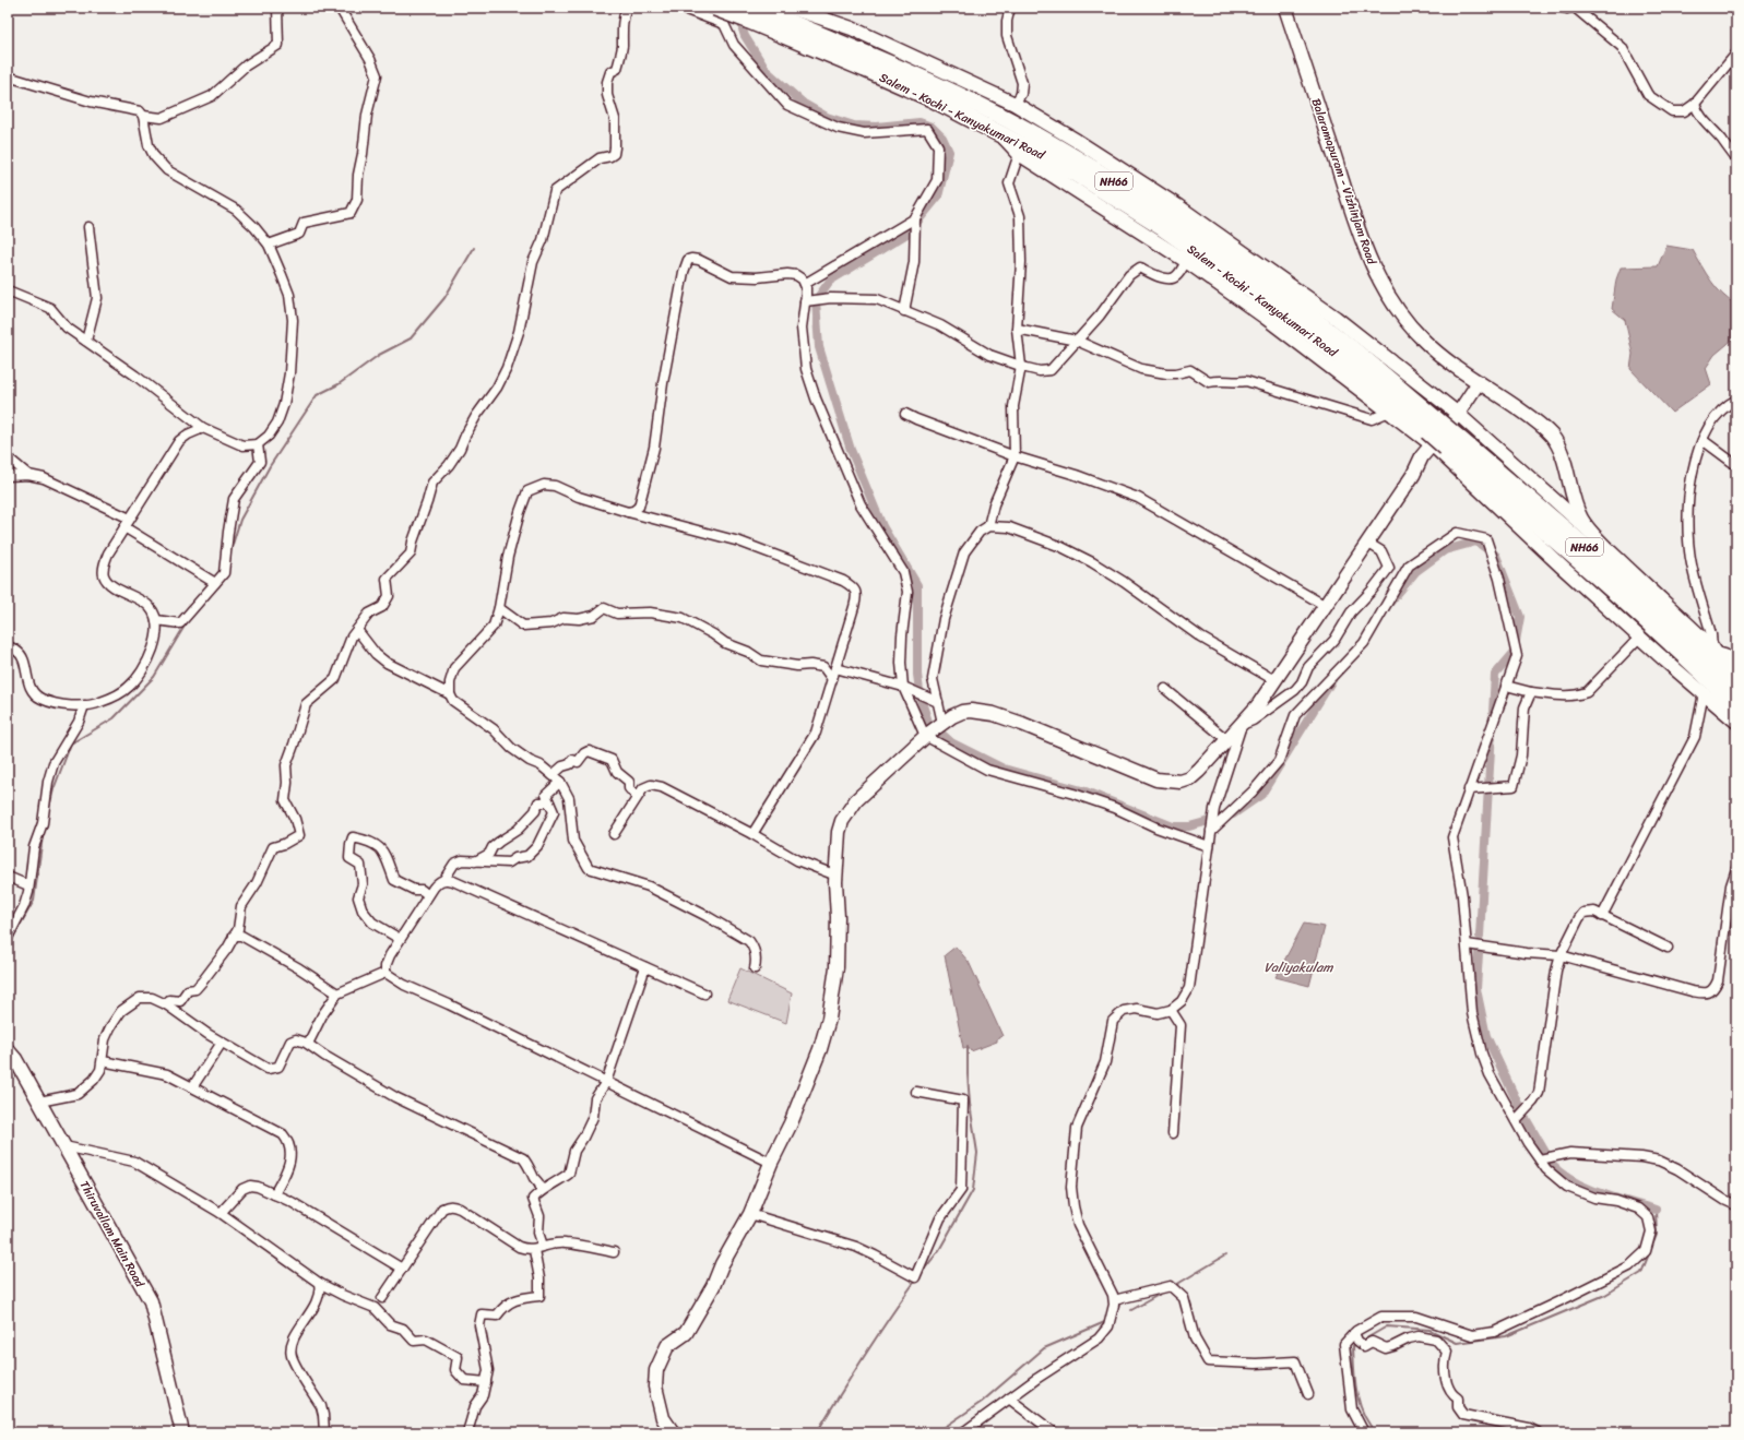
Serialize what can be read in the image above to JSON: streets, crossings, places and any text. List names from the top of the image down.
{
  "streets": {
    "highway": ["Salem - Kochi - Kanyakumari Road", "NH66"],
    "street": ["Balaramapuram - Vizhinjam Road", "Thiruvallam Main Road"]
  },
  "crossings": [
    ["Salem - Kochi - Kanyakumari Road", "Balaramapuram - Vizhinjam Road"]
  ],
  "water": ["Valiyakulam"]
}
